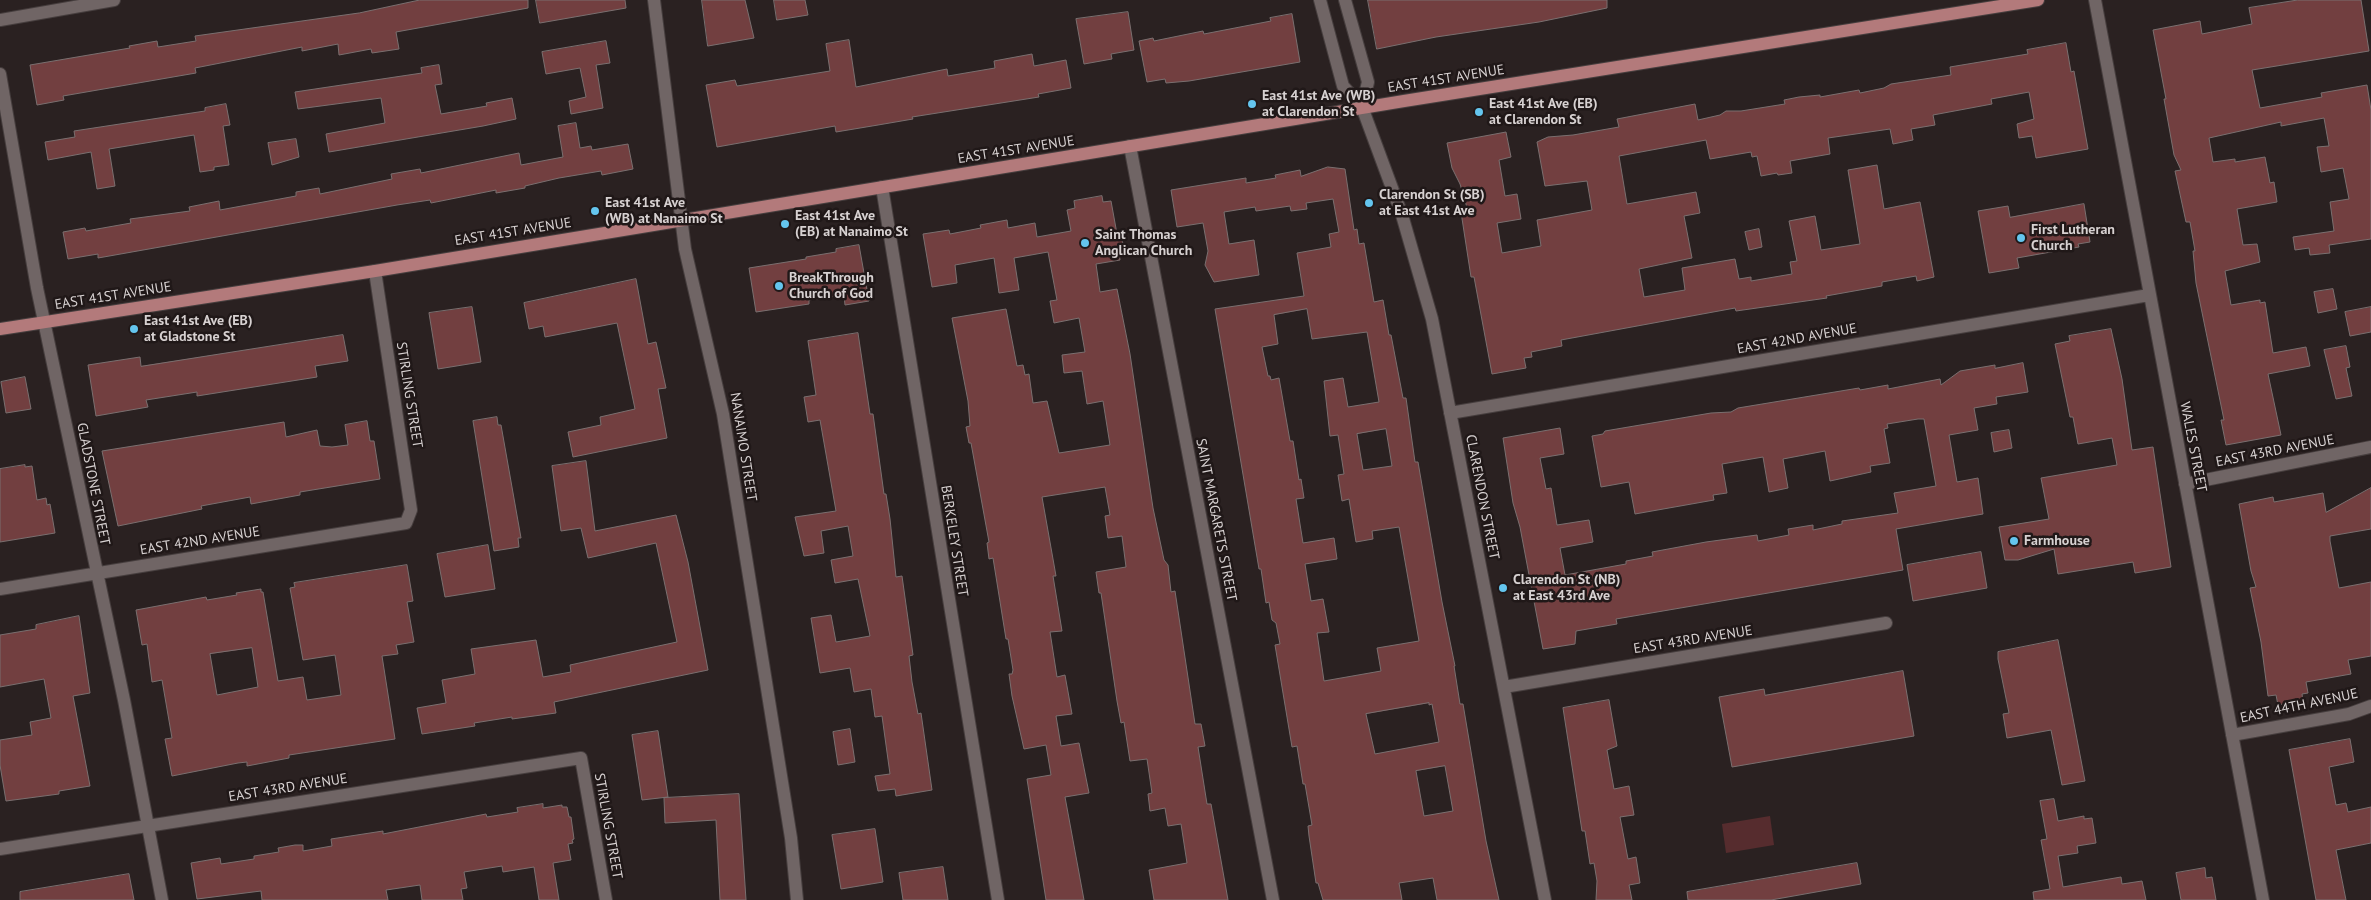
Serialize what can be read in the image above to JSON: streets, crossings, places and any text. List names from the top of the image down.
{
  "streets": {
    "main road": ["EAST 41ST AVENUE"],
    "street": [
      "EAST 42ND AVENUE",
      "STIRLING STREET",
      "NANAIMO STREET",
      "WALES STREET",
      "EAST 43RD AVENUE",
      "GLADSTONE STREET",
      "CLARENDON STREET",
      "SAINT MARGARETS STREET",
      "BERKELEY STREET",
      "EAST 44TH AVENUE"
    ]
  },
  "crossings": [
    ["EAST 41ST AVENUE", "STIRLING STREET"],
    ["EAST 41ST AVENUE", "NANAIMO STREET"],
    ["EAST 41ST AVENUE", "GLADSTONE STREET"],
    ["EAST 41ST AVENUE", "CLARENDON STREET"],
    ["EAST 41ST AVENUE", "SAINT MARGARETS STREET"],
    ["EAST 41ST AVENUE", "BERKELEY STREET"],
    ["EAST 42ND AVENUE", "STIRLING STREET"],
    ["EAST 42ND AVENUE", "WALES STREET"],
    ["EAST 42ND AVENUE", "GLADSTONE STREET"],
    ["EAST 42ND AVENUE", "CLARENDON STREET"],
    ["STIRLING STREET", "EAST 43RD AVENUE"],
    ["WALES STREET", "EAST 43RD AVENUE"],
    ["WALES STREET", "EAST 44TH AVENUE"],
    ["EAST 43RD AVENUE", "GLADSTONE STREET"],
    ["EAST 43RD AVENUE", "CLARENDON STREET"]
  ],
  "places": [
    "East 41st Ave (WB) at Clarendon St",
    "East 41st Ave (EB) at Clarendon St",
    "Clarendon St (SB) at East 41st Ave",
    "East 41st Ave (WB) at Nanaimo St",
    "East 41st Ave (EB) at Nanaimo St",
    "First Lutheran Church",
    "Saint Thomas Anglican Church",
    "BreakThrough Church of God",
    "East 41st Ave (EB) at Gladstone St",
    "Farmhouse",
    "Clarendon St (NB) at East 43rd Ave"
  ]
}
